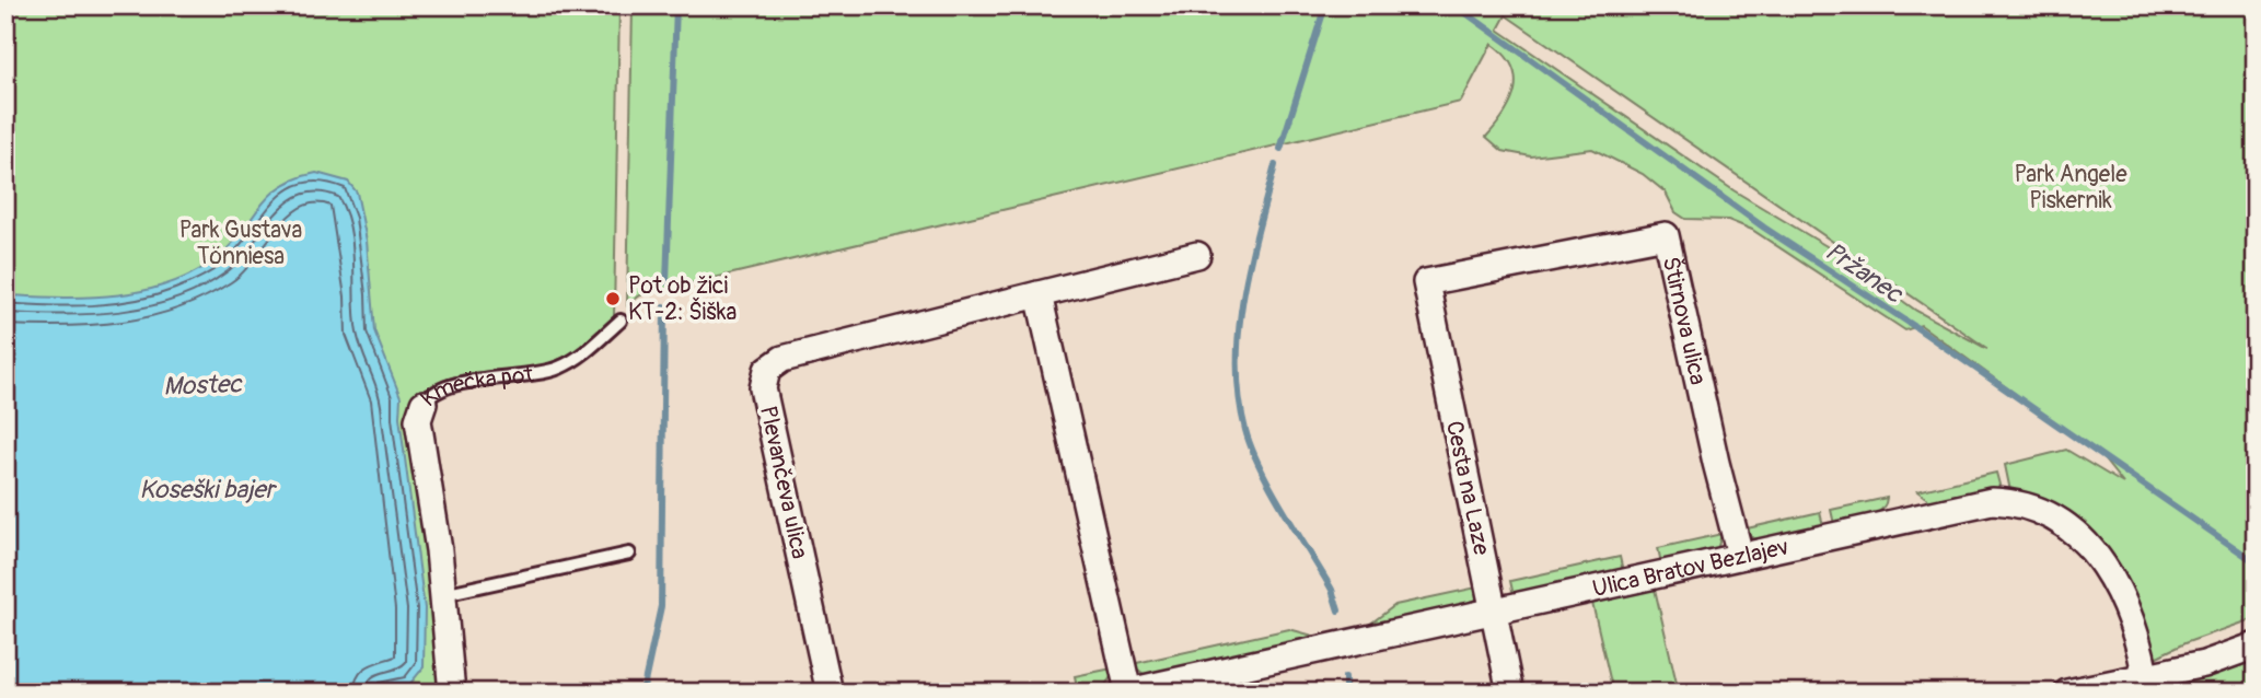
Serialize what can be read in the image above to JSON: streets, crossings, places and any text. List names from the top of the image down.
{
  "streets": {
    "street": [
      "Štirnova ulica",
      "Kmečka pot",
      "Plevančeva ulica",
      "Cesta na Laze",
      "Ulica Bratov Bezlajev"
    ]
  },
  "crossings": [
    ["Štirnova ulica", "Cesta na Laze"],
    ["Štirnova ulica", "Ulica Bratov Bezlajev"],
    ["Cesta na Laze", "Ulica Bratov Bezlajev"]
  ],
  "water": ["Pržanec", "Mostec", "Koseški bajer"],
  "parks": ["Park Angele Piskernik", "Park Gustava Tönniesa"],
  "places": ["Pot ob žici KT-2: Šiška"]
}
